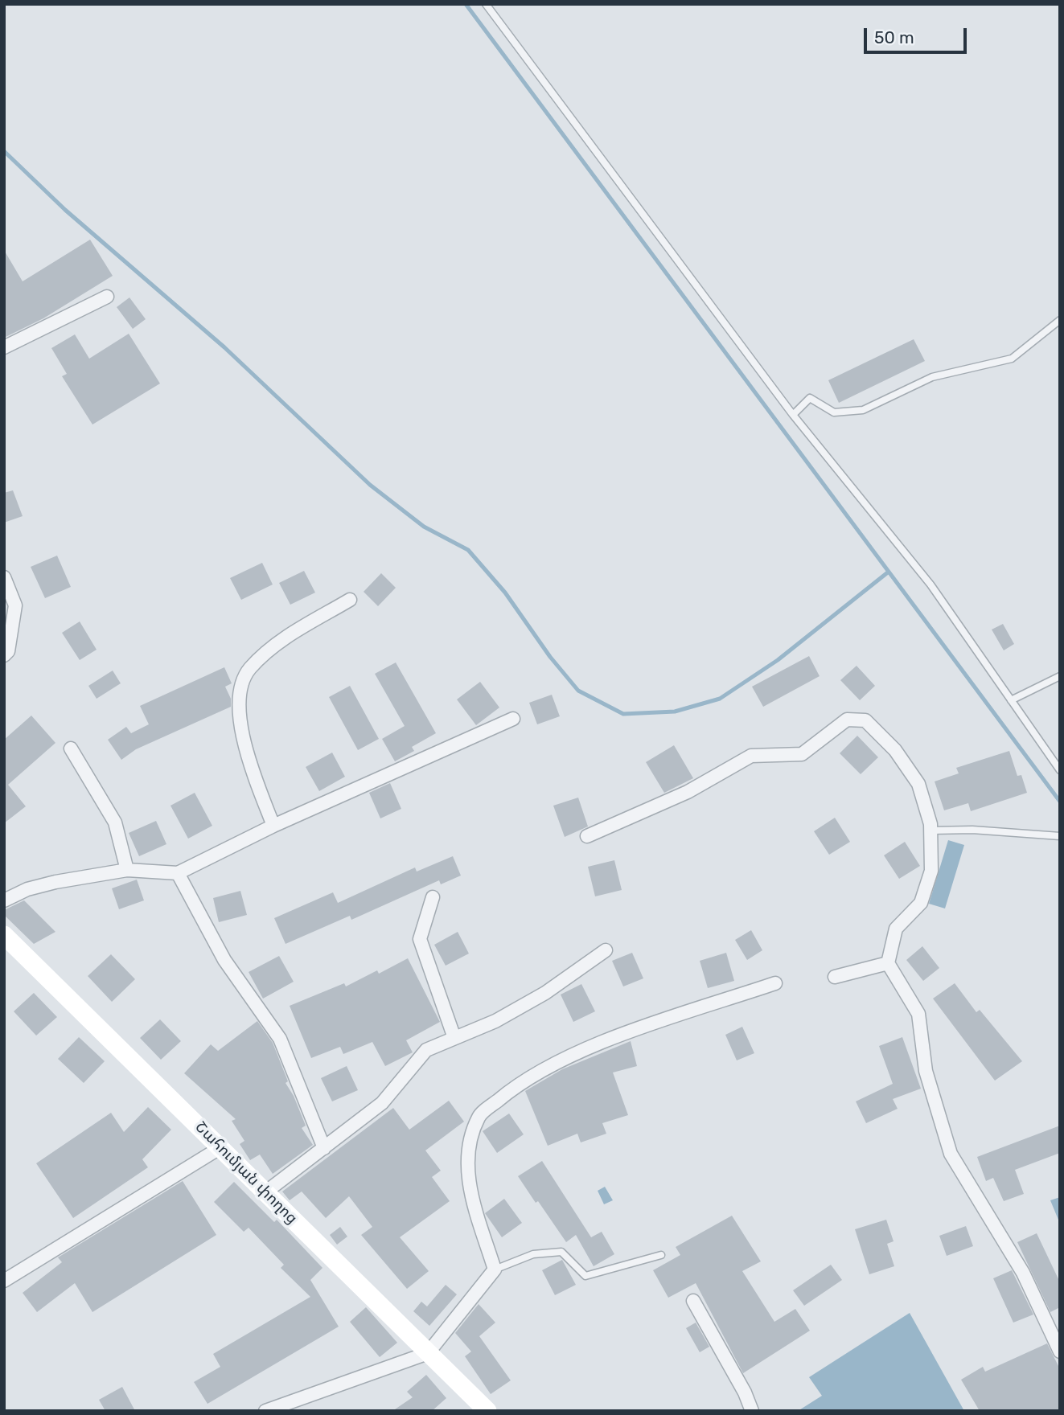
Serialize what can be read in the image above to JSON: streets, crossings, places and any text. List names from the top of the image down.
{
  "streets": {
    "main road": ["Շահումյան փողոց"]
  },
  "scale_bar": "50 m"
}
